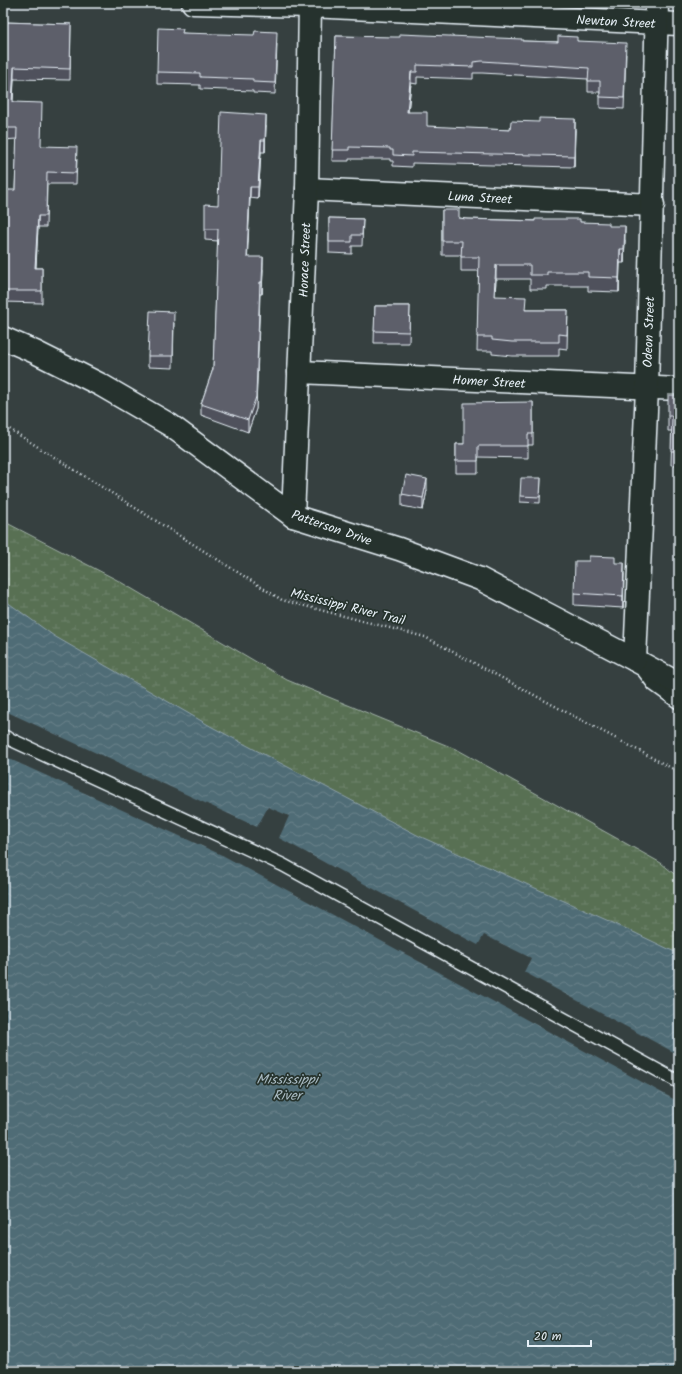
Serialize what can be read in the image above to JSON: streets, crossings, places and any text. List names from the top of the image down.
{
  "streets": {
    "street": [
      "Newton Street",
      "Luna Street",
      "Horace Street",
      "Odeon Street",
      "Homer Street",
      "Patterson Drive"
    ],
    "path": ["Mississippi River Trail"]
  },
  "crossings": [
    ["Newton Street", "Horace Street"],
    ["Newton Street", "Odeon Street"],
    ["Luna Street", "Horace Street"],
    ["Luna Street", "Odeon Street"],
    ["Horace Street", "Homer Street"],
    ["Horace Street", "Patterson Drive"],
    ["Odeon Street", "Homer Street"],
    ["Odeon Street", "Patterson Drive"]
  ],
  "water": ["Mississippi River"],
  "scale_bar": "20 m"
}
